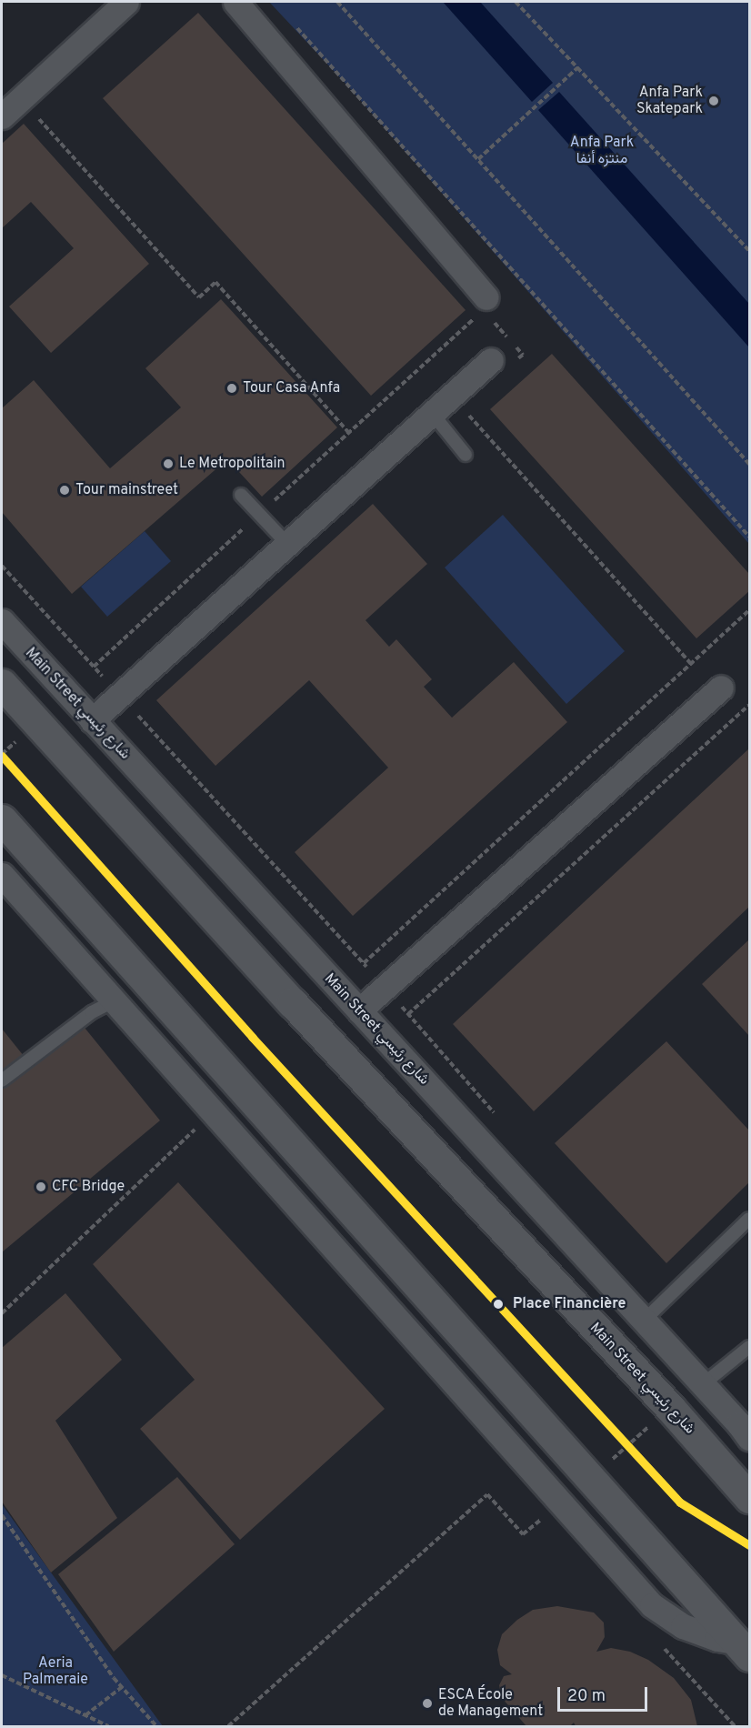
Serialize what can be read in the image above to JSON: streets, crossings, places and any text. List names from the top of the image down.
{
  "streets": {
    "main road": ["Main Street شارع رئيسي"]
  },
  "parks": ["Anfa Park منتزه أنفا", "Aeria Palmeraie"],
  "places": [
    "Anfa Park Skatepark",
    "Tour Casa Anfa",
    "Le Metropolitain",
    "Tour mainstreet",
    "CFC Bridge",
    "Place Financière",
    "ESCA École de Management"
  ],
  "scale_bar": "20 m"
}
